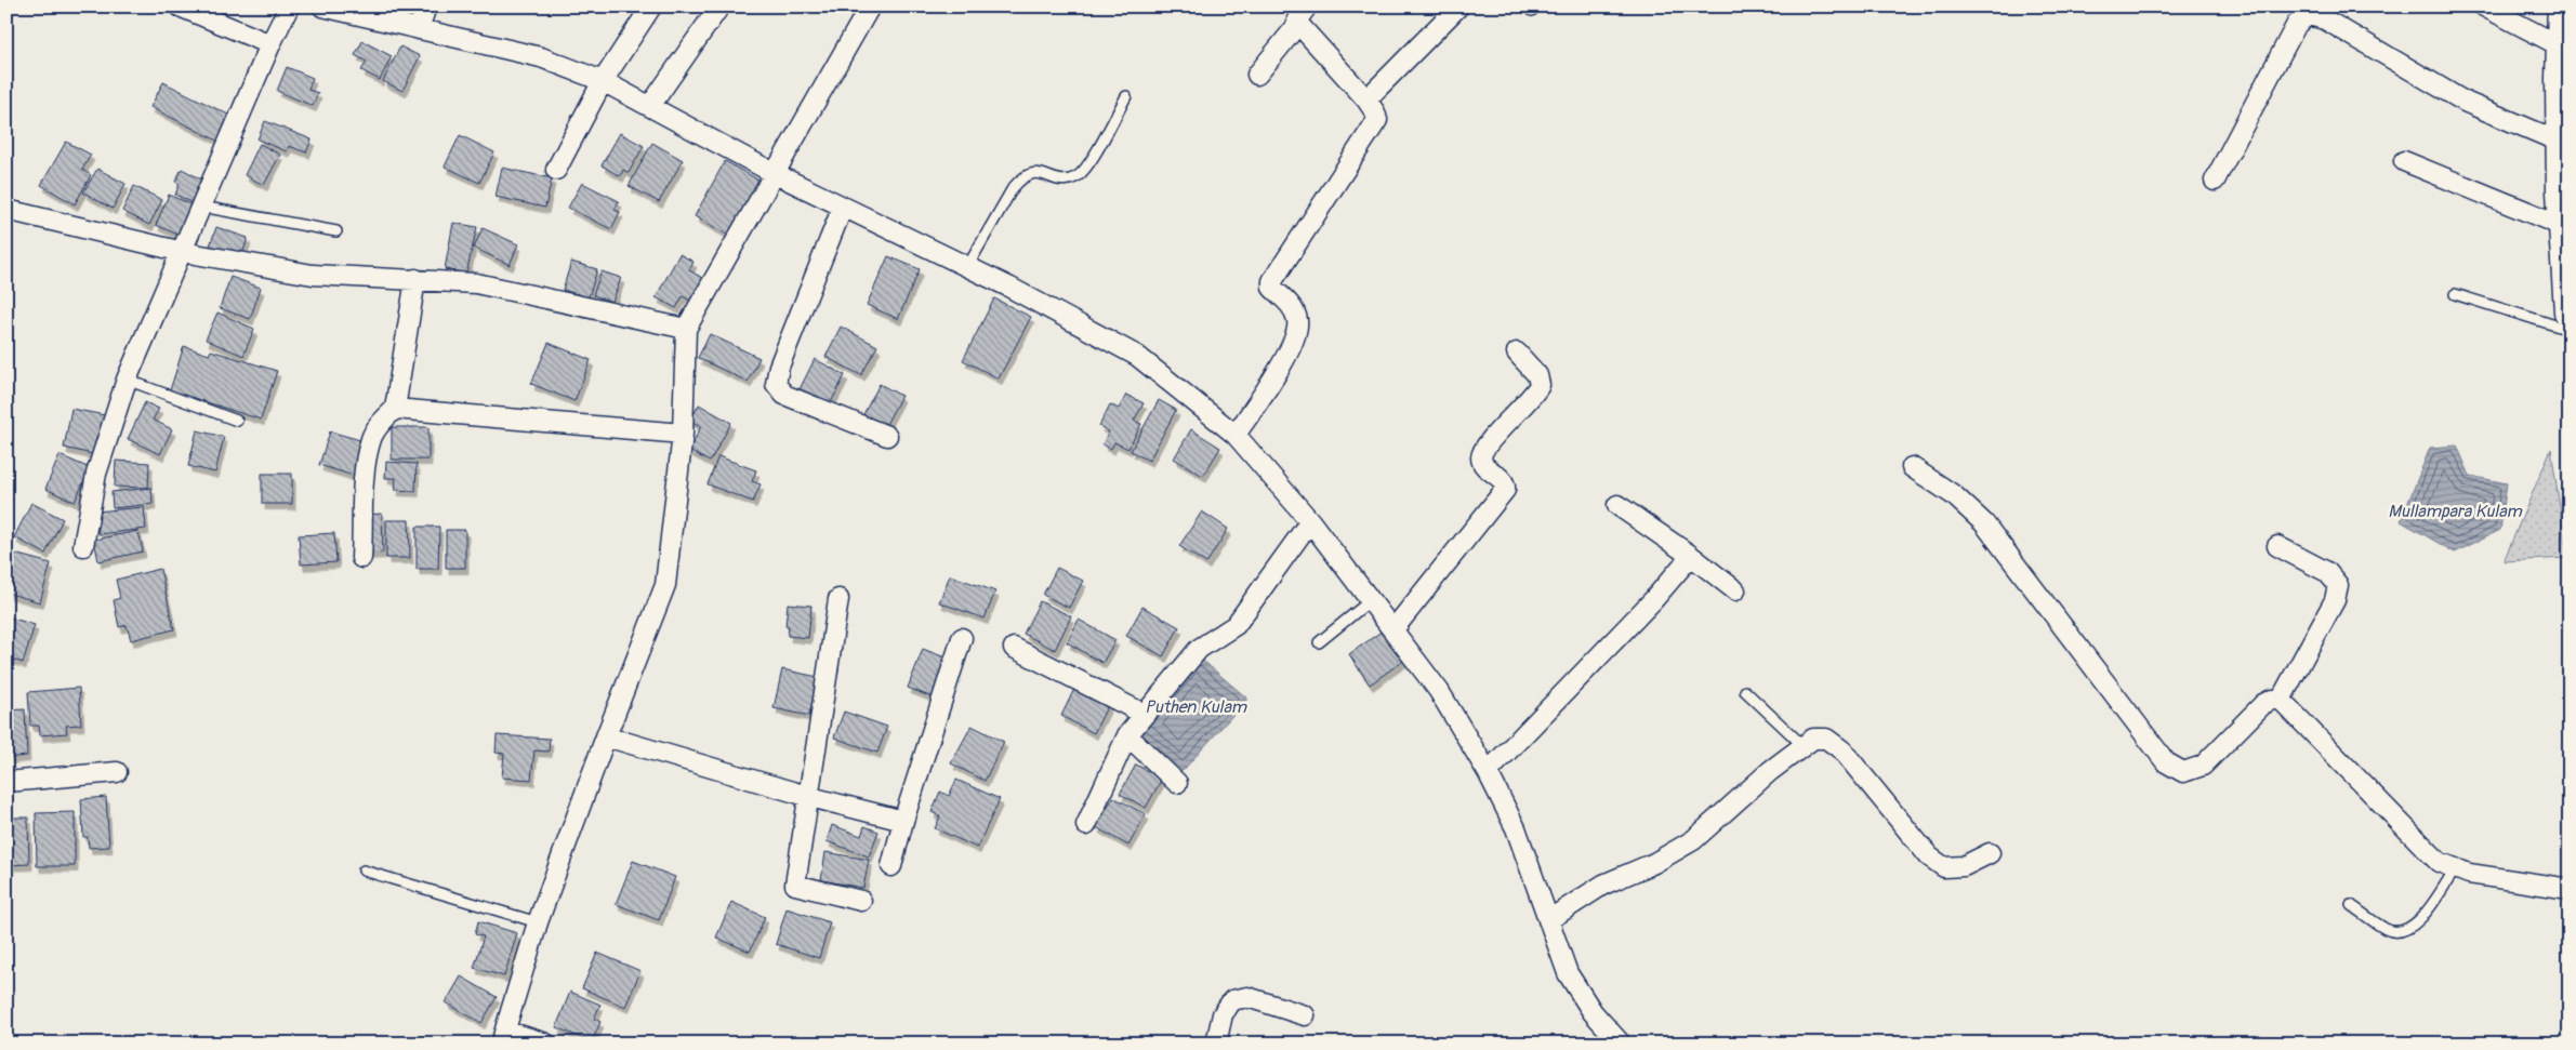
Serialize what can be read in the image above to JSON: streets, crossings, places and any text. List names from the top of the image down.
{
  "water": ["Mullampara Kulam", "Puthen Kulam"]
}
